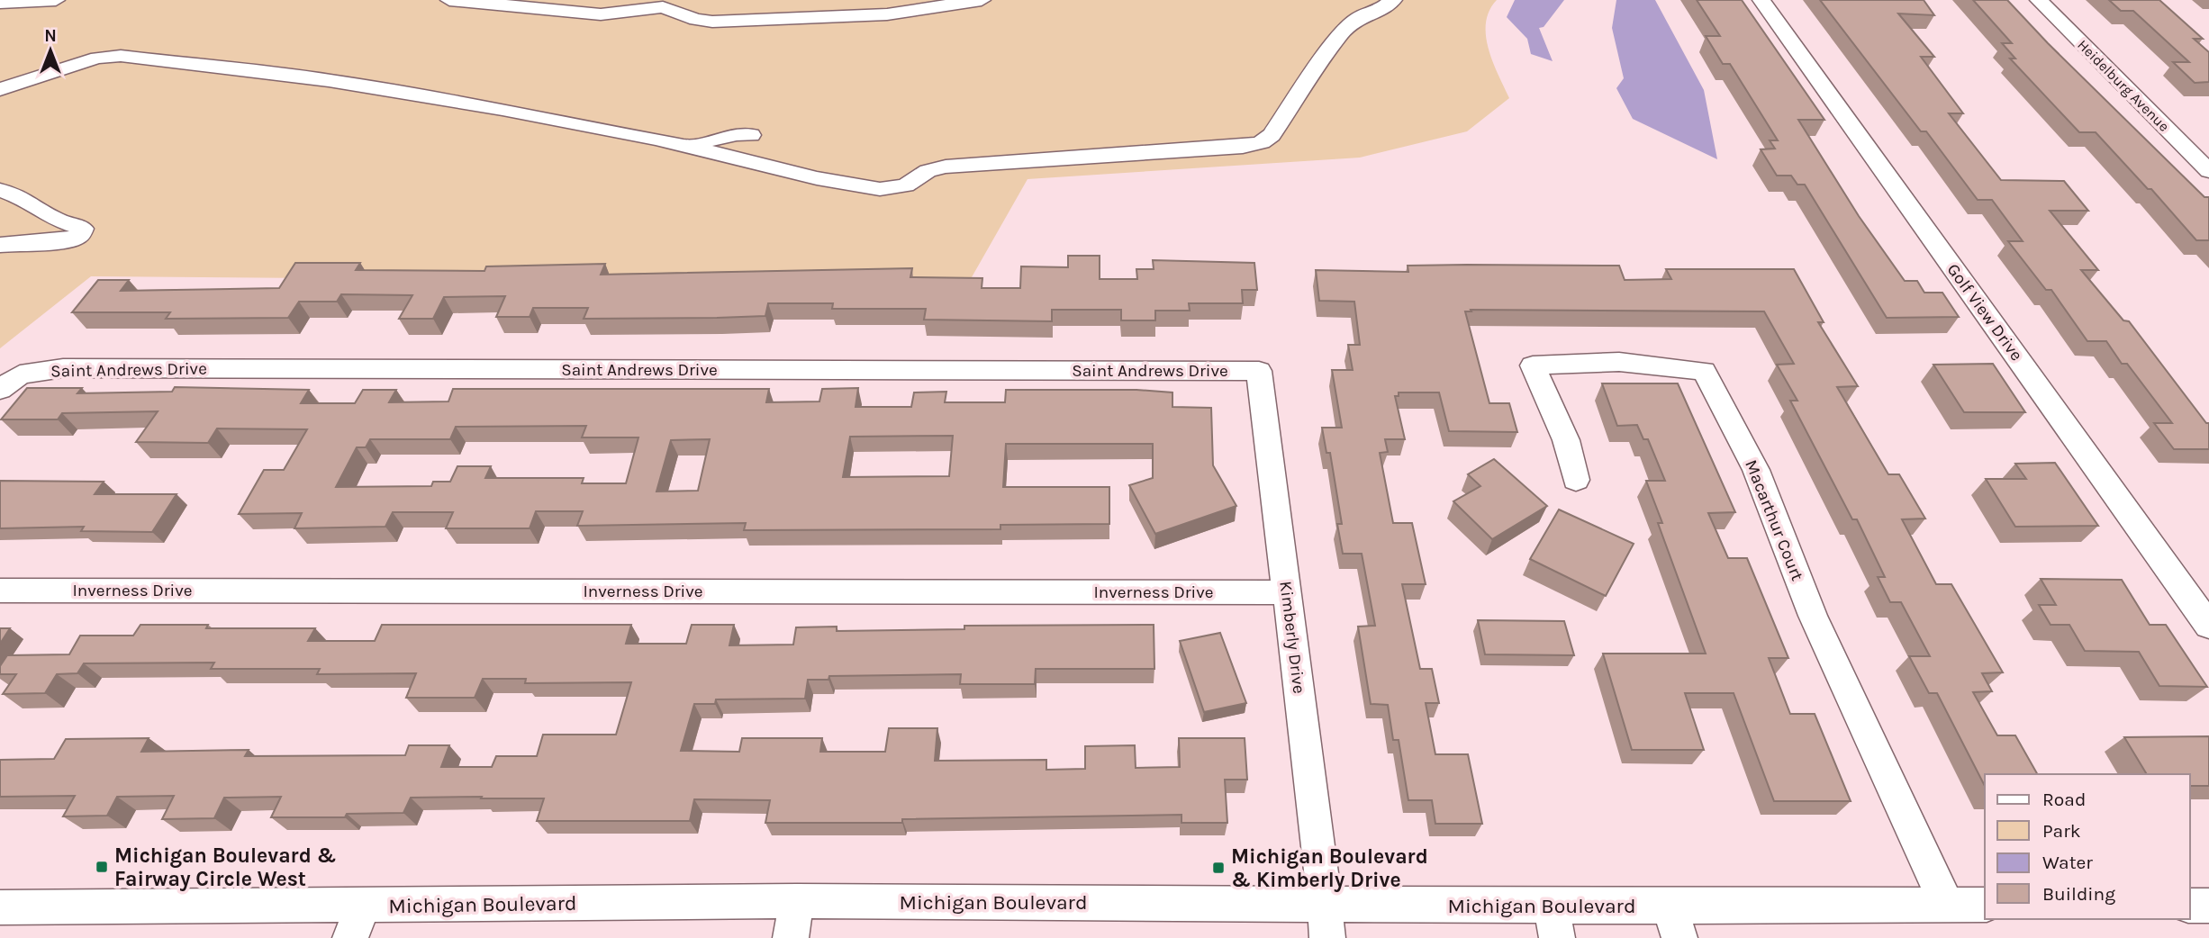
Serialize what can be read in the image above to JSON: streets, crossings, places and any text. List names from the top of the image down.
{
  "streets": {
    "street": [
      "Heidelburg Avenue",
      "Golf View Drive",
      "Saint Andrews Drive",
      "Macarthur Court",
      "Inverness Drive",
      "Kimberly Drive",
      "Michigan Boulevard"
    ]
  },
  "crossings": [
    ["Saint Andrews Drive", "Kimberly Drive"],
    ["Macarthur Court", "Michigan Boulevard"],
    ["Inverness Drive", "Kimberly Drive"],
    ["Kimberly Drive", "Michigan Boulevard"]
  ],
  "places": {
    "transit": ["Michigan Boulevard & Fairway Circle West", "Michigan Boulevard & Kimberly Drive"]
  },
  "legend": [
    "Road",
    "Park",
    "Water",
    "Building"
  ],
  "north": "top"
}
